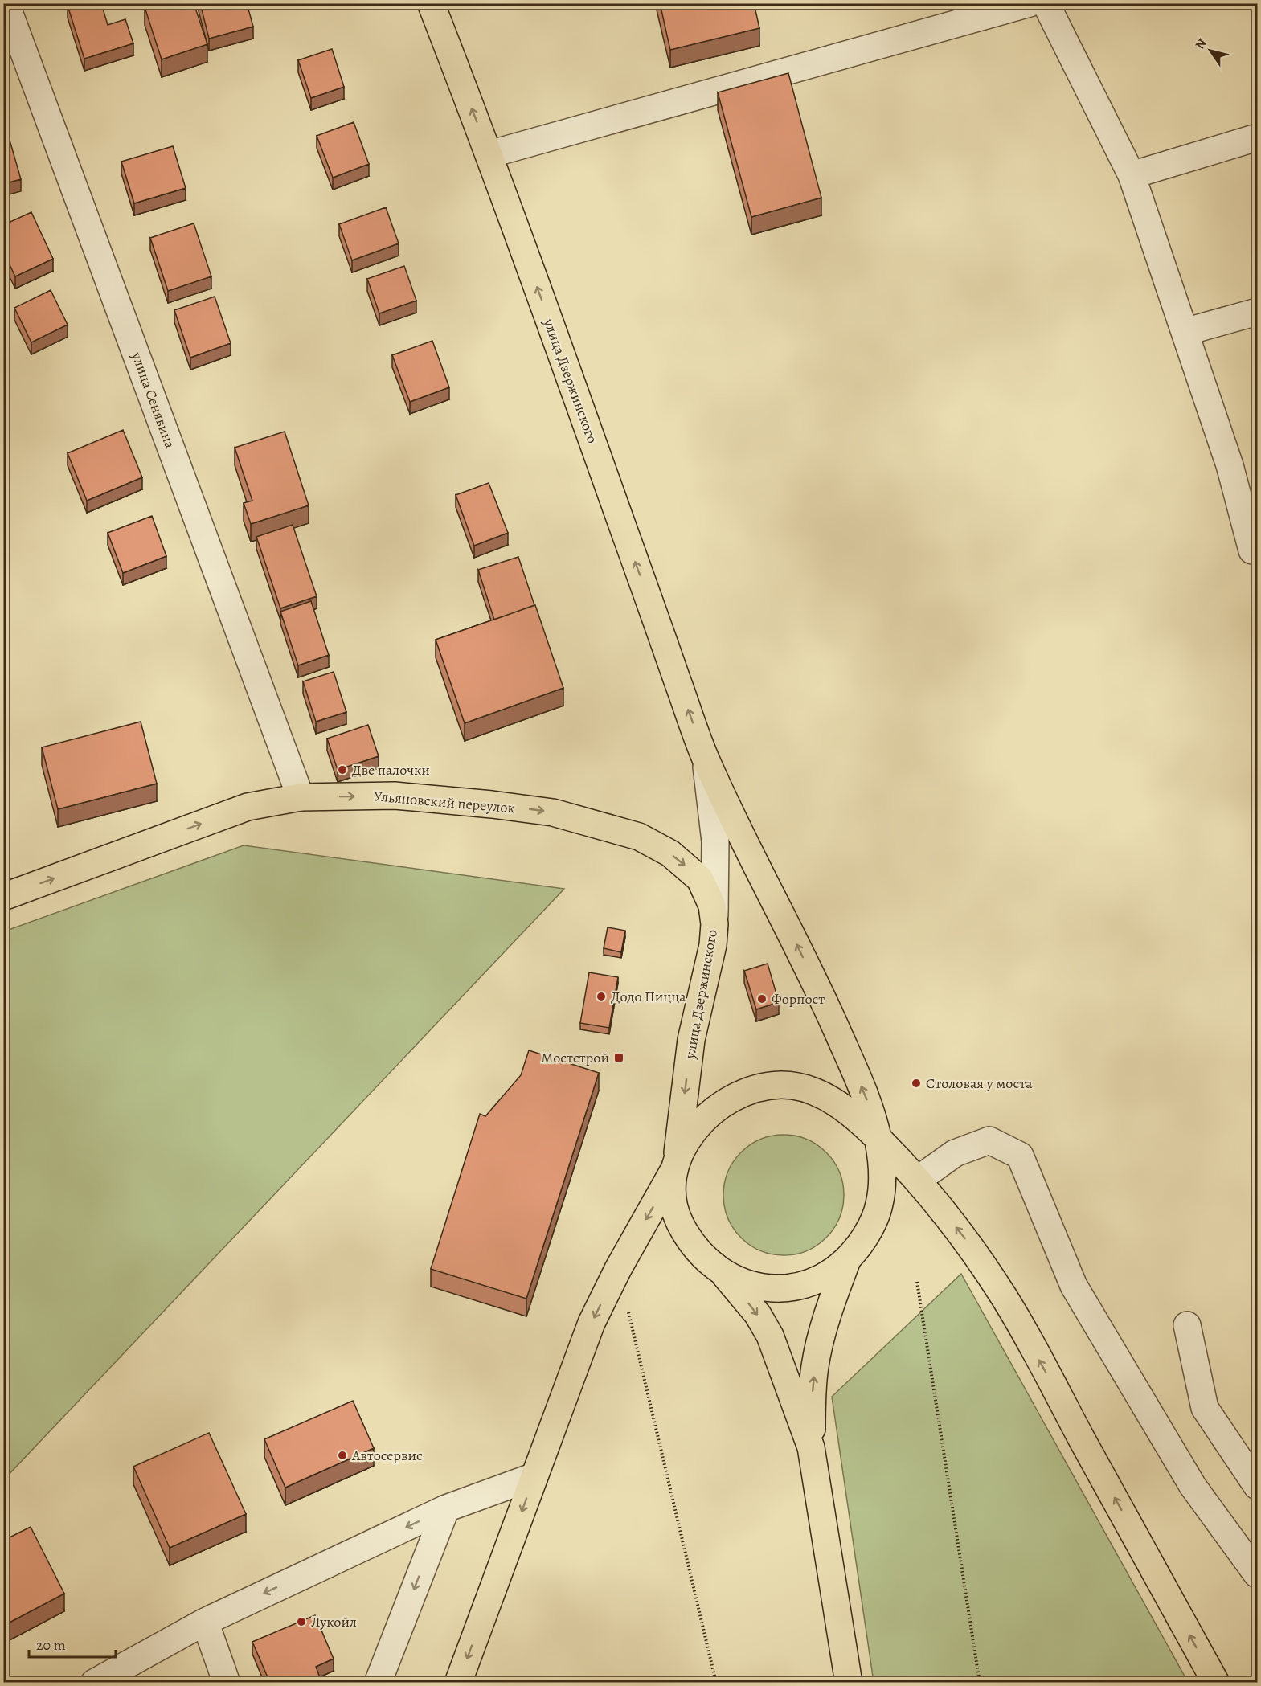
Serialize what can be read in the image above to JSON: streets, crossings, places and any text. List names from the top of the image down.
{
  "streets": {
    "main road": ["улица Дзержинского", "Ульяновский переулок"],
    "street": ["улица Сенявина"]
  },
  "crossings": [
    ["улица Дзержинского", "Ульяновский переулок"],
    ["улица Сенявина", "Ульяновский переулок"]
  ],
  "one_way": ["Ульяновский переулок"],
  "places": {
    "other": [
      "Две палочки",
      "Додо Пицца",
      "Форпост",
      "Столовая у моста",
      "Автосервис",
      "Лукойл"
    ],
    "transit": ["Мостстрой"]
  },
  "scale_bar": "20 m",
  "north": "top left"
}
